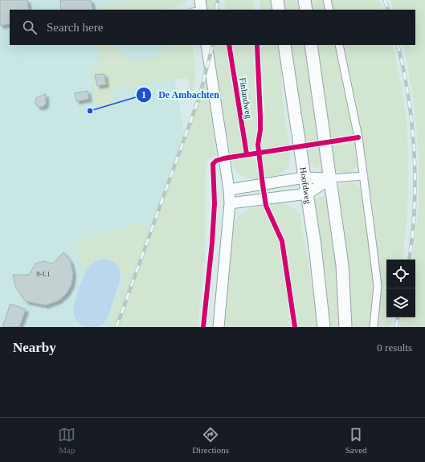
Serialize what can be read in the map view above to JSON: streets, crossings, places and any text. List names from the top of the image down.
{
  "streets": {
    "main road": ["Hoofdweg"],
    "cycle path": ["Finlandweg"]
  },
  "places": ["De Ambachten"],
  "house_numbers": ["8-L1"],
  "page": {
    "search": "Search here",
    "heading": ["Nearby", "0 results"],
    "nav": ["Map", "Directions", "Saved"]
  }
}
